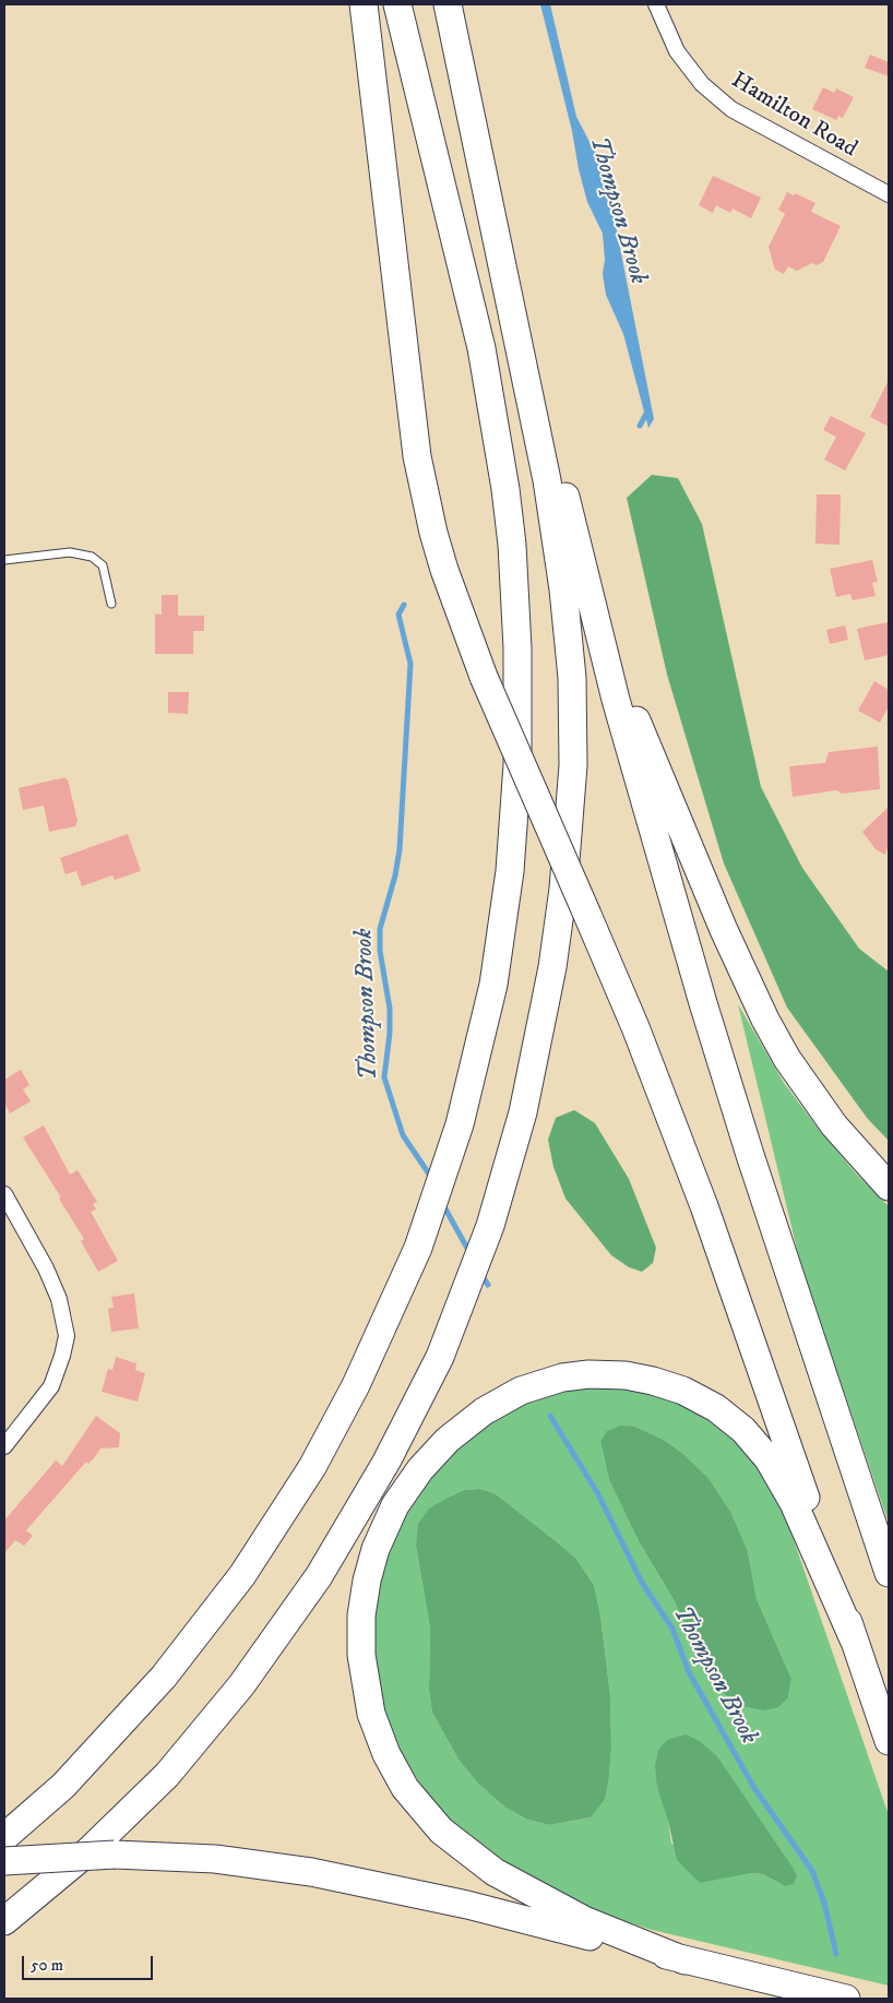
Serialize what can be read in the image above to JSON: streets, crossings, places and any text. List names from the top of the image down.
{
  "streets": {
    "street": ["Hamilton Road"]
  },
  "water": ["Thompson Brook"],
  "scale_bar": "50 m"
}
